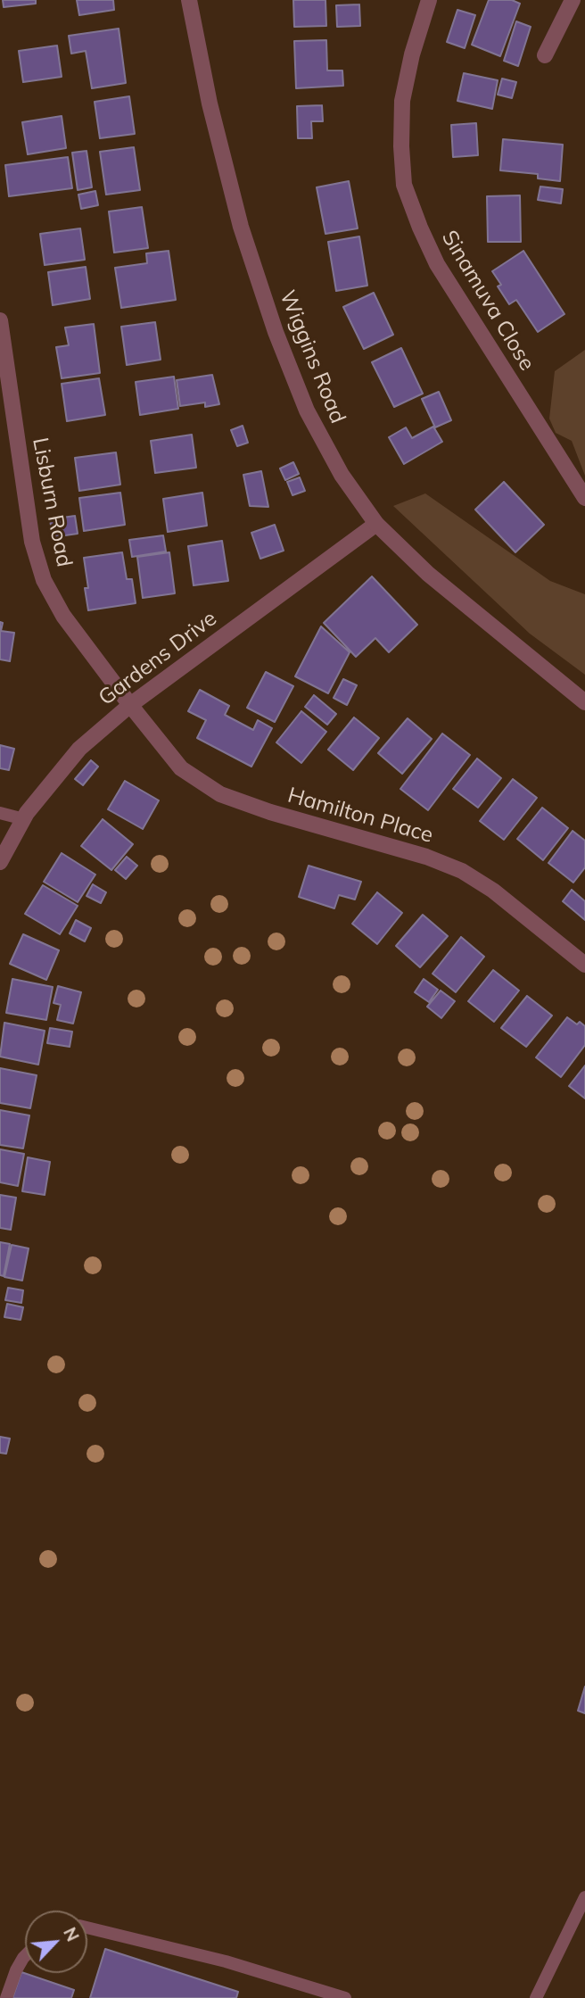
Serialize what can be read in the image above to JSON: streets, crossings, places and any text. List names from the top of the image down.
{
  "streets": {
    "street": [
      "Sinamuva Close",
      "Wiggins Road",
      "Lisburn Road",
      "Gardens Drive",
      "Hamilton Place"
    ]
  },
  "crossings": [
    ["Wiggins Road", "Gardens Drive"],
    ["Lisburn Road", "Gardens Drive"],
    ["Lisburn Road", "Hamilton Place"],
    ["Gardens Drive", "Hamilton Place"]
  ],
  "north": "top right"
}
